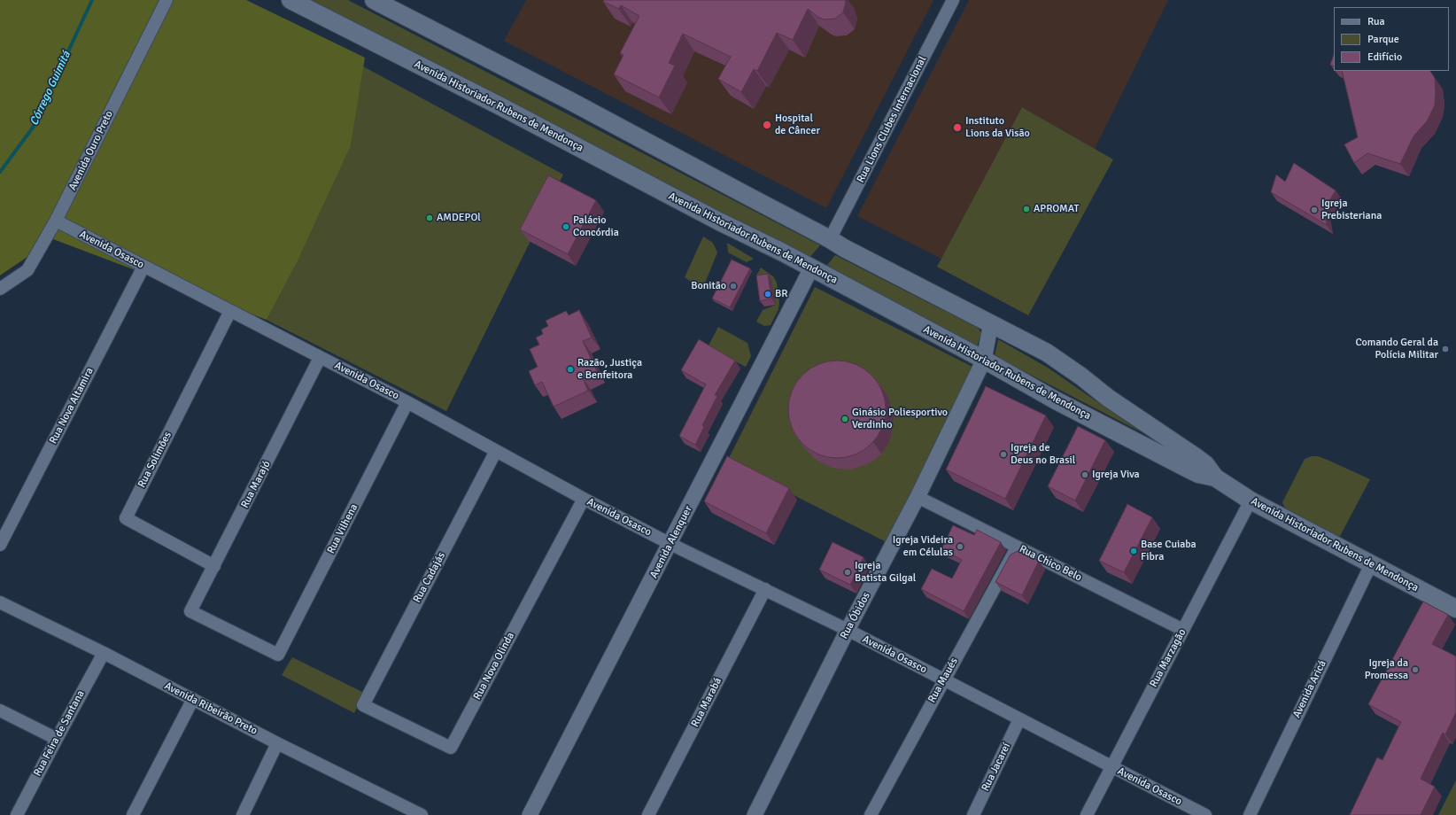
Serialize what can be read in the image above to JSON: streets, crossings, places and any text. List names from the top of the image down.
{
  "streets": {
    "main road": ["Avenida Historiador Rubens de Mendonça"],
    "street": [
      "Rua Lions Clubes Internacional",
      "Avenida Ouro Preto",
      "Avenida Osasco",
      "Rua Nova Altamira",
      "Rua Solimões",
      "Rua Marajó",
      "Rua Vilhena",
      "Avenida Alenquer",
      "Rua Chico Belo",
      "Rua Cadajás",
      "Rua Óbidos",
      "Rua Marzagão",
      "Rua Nova Olinda",
      "Rua Maués",
      "Avenida Aricá",
      "Rua Marabá",
      "Avenida Ribeirão Preto",
      "Rua Feira de Santana",
      "Rua Jacareí"
    ]
  },
  "crossings": [
    ["Avenida Historiador Rubens de Mendonça", "Rua Lions Clubes Internacional"],
    ["Avenida Historiador Rubens de Mendonça", "Avenida Alenquer"],
    ["Avenida Historiador Rubens de Mendonça", "Rua Óbidos"],
    ["Avenida Historiador Rubens de Mendonça", "Rua Marzagão"],
    ["Avenida Historiador Rubens de Mendonça", "Avenida Aricá"],
    ["Avenida Ouro Preto", "Avenida Osasco"],
    ["Avenida Osasco", "Rua Nova Altamira"],
    ["Avenida Osasco", "Rua Solimões"],
    ["Avenida Osasco", "Rua Marajó"],
    ["Avenida Osasco", "Rua Vilhena"],
    ["Avenida Osasco", "Avenida Alenquer"],
    ["Avenida Osasco", "Rua Cadajás"],
    ["Avenida Osasco", "Rua Óbidos"],
    ["Avenida Osasco", "Rua Marzagão"],
    ["Avenida Osasco", "Rua Nova Olinda"],
    ["Avenida Osasco", "Rua Maués"],
    ["Avenida Osasco", "Rua Marabá"],
    ["Avenida Osasco", "Rua Jacareí"],
    ["Rua Solimões", "Rua Marajó"],
    ["Rua Marajó", "Rua Vilhena"],
    ["Rua Chico Belo", "Rua Óbidos"],
    ["Rua Chico Belo", "Rua Marzagão"],
    ["Rua Chico Belo", "Rua Maués"],
    ["Rua Cadajás", "Rua Nova Olinda"],
    ["Avenida Ribeirão Preto", "Rua Feira de Santana"]
  ],
  "water": ["Córrego Guimitá"],
  "places": [
    "Hospital de Câncer",
    "Instituto Lions da Visão",
    "APROMAT",
    "Igreja Prebisteriana",
    "AMDEPOl",
    "Palácio Concórdia",
    "Bonitão",
    "BR",
    "Comando Geral da Polícia Militar",
    "Razão, Justiça e Benfeitora",
    "Ginásio Poliesportivo Verdinho",
    "Igreja de Deus no Brasil",
    "Igreja Viva",
    "Igreja Videira em Células",
    "Base Cuiaba Fibra",
    "Igreja Batista Gilgal",
    "Igreja da Promessa"
  ],
  "legend": ["Rua", "Parque", "Edifício"]
}
